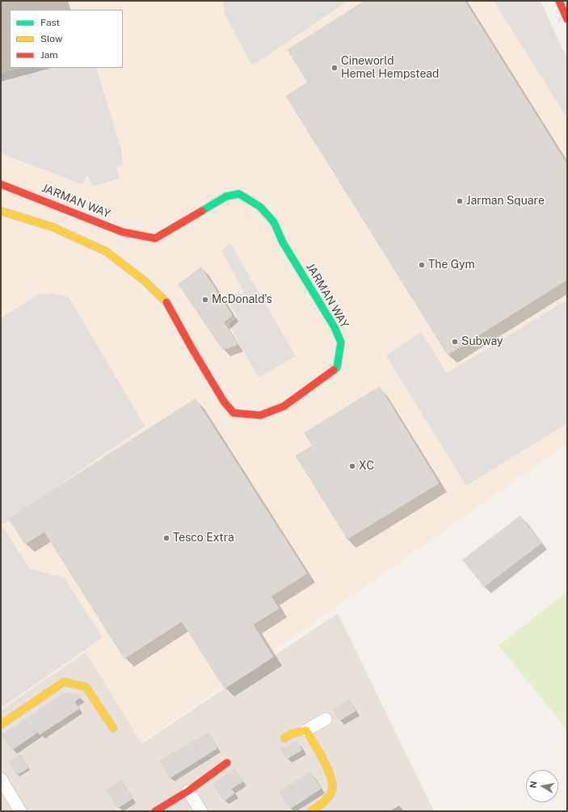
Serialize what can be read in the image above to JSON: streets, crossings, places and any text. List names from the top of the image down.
{
  "streets": {
    "street": ["JARMAN WAY"]
  },
  "places": [
    "Cineworld Hemel Hempstead",
    "Jarman Square",
    "The Gym",
    "McDonald's",
    "Subway",
    "XC",
    "Tesco Extra"
  ],
  "legend": ["Fast", "Slow", "Jam"],
  "north": "left"
}
